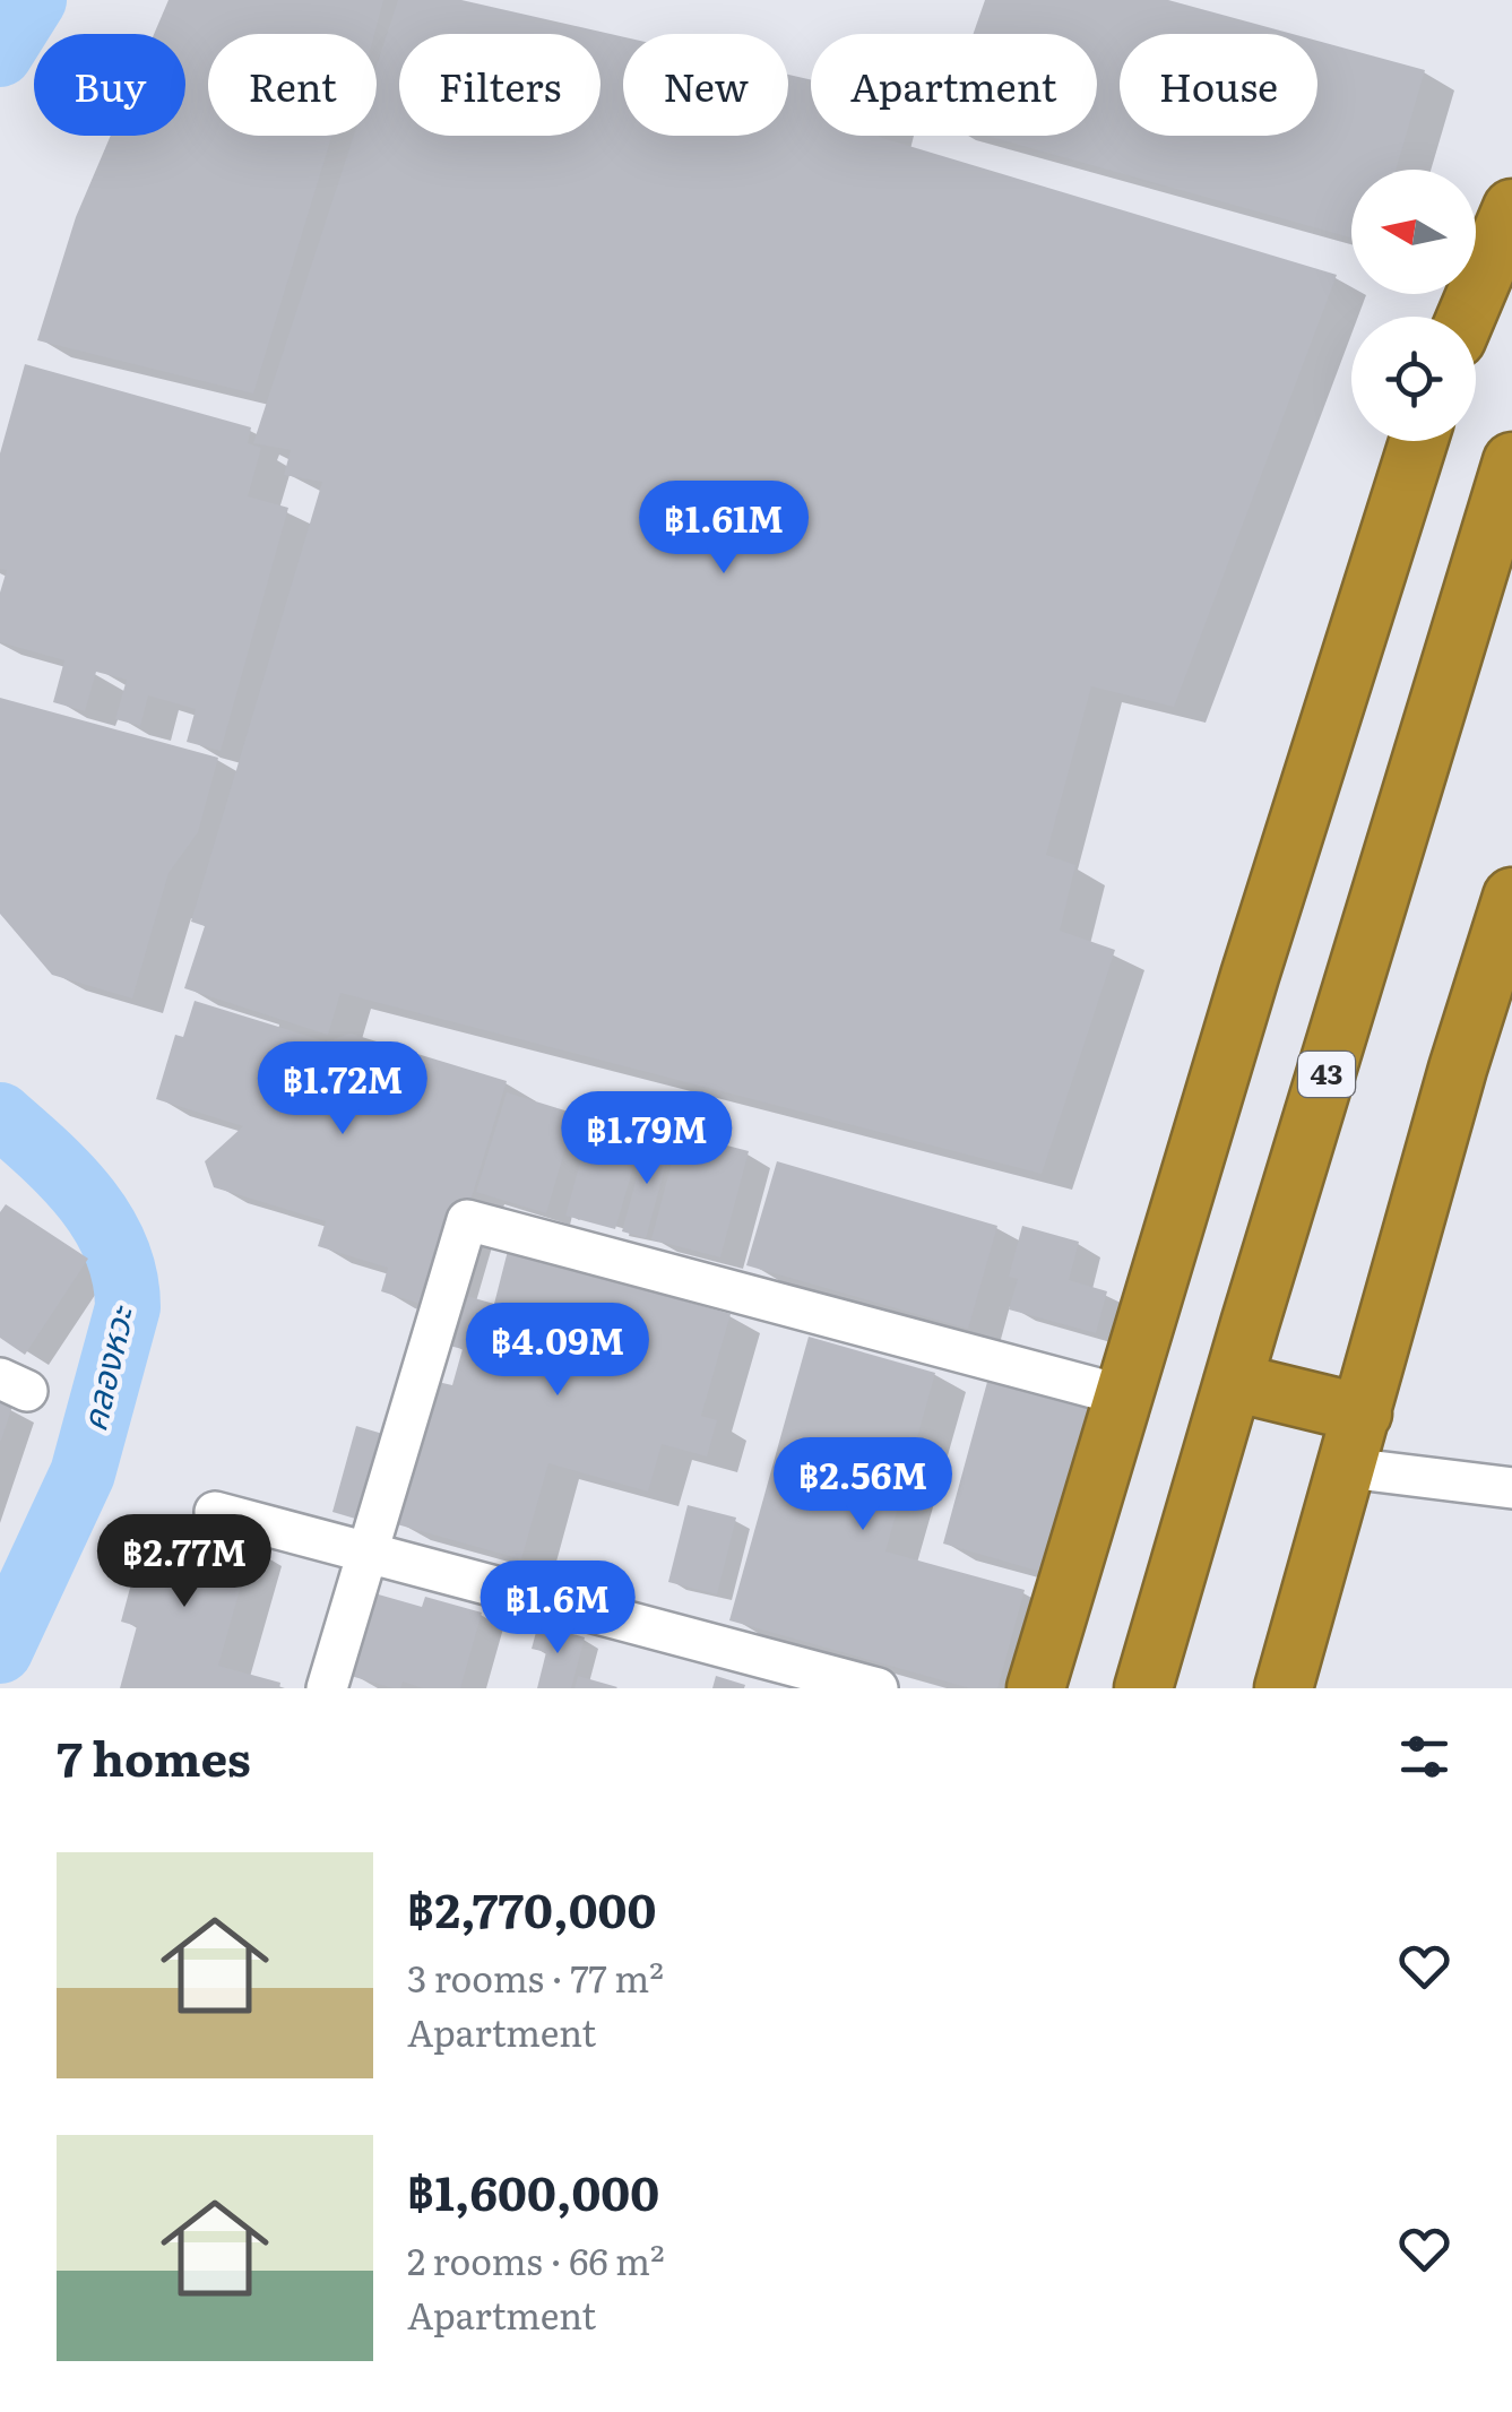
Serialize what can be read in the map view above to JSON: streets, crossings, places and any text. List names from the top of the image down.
{
  "streets": {
    "highway": ["43"]
  },
  "water": ["คลองหวะ"],
  "north": "left",
  "page": {
    "chip": [
      "Buy",
      "Rent",
      "Filters",
      "New",
      "Apartment",
      "House"
    ],
    "price": [
      "฿1.61M",
      "฿1.72M",
      "฿1.79M",
      "฿4.09M",
      "฿2.56M",
      "฿2.77M",
      "฿1.6M"
    ],
    "heading": "7 homes",
    "list": [
      {
        "name": "฿2,770,000",
        "note": "3 rooms · 77 m² · Apartment"
      },
      {
        "name": "฿1,600,000",
        "note": "2 rooms · 66 m² · Apartment"
      }
    ]
  }
}
